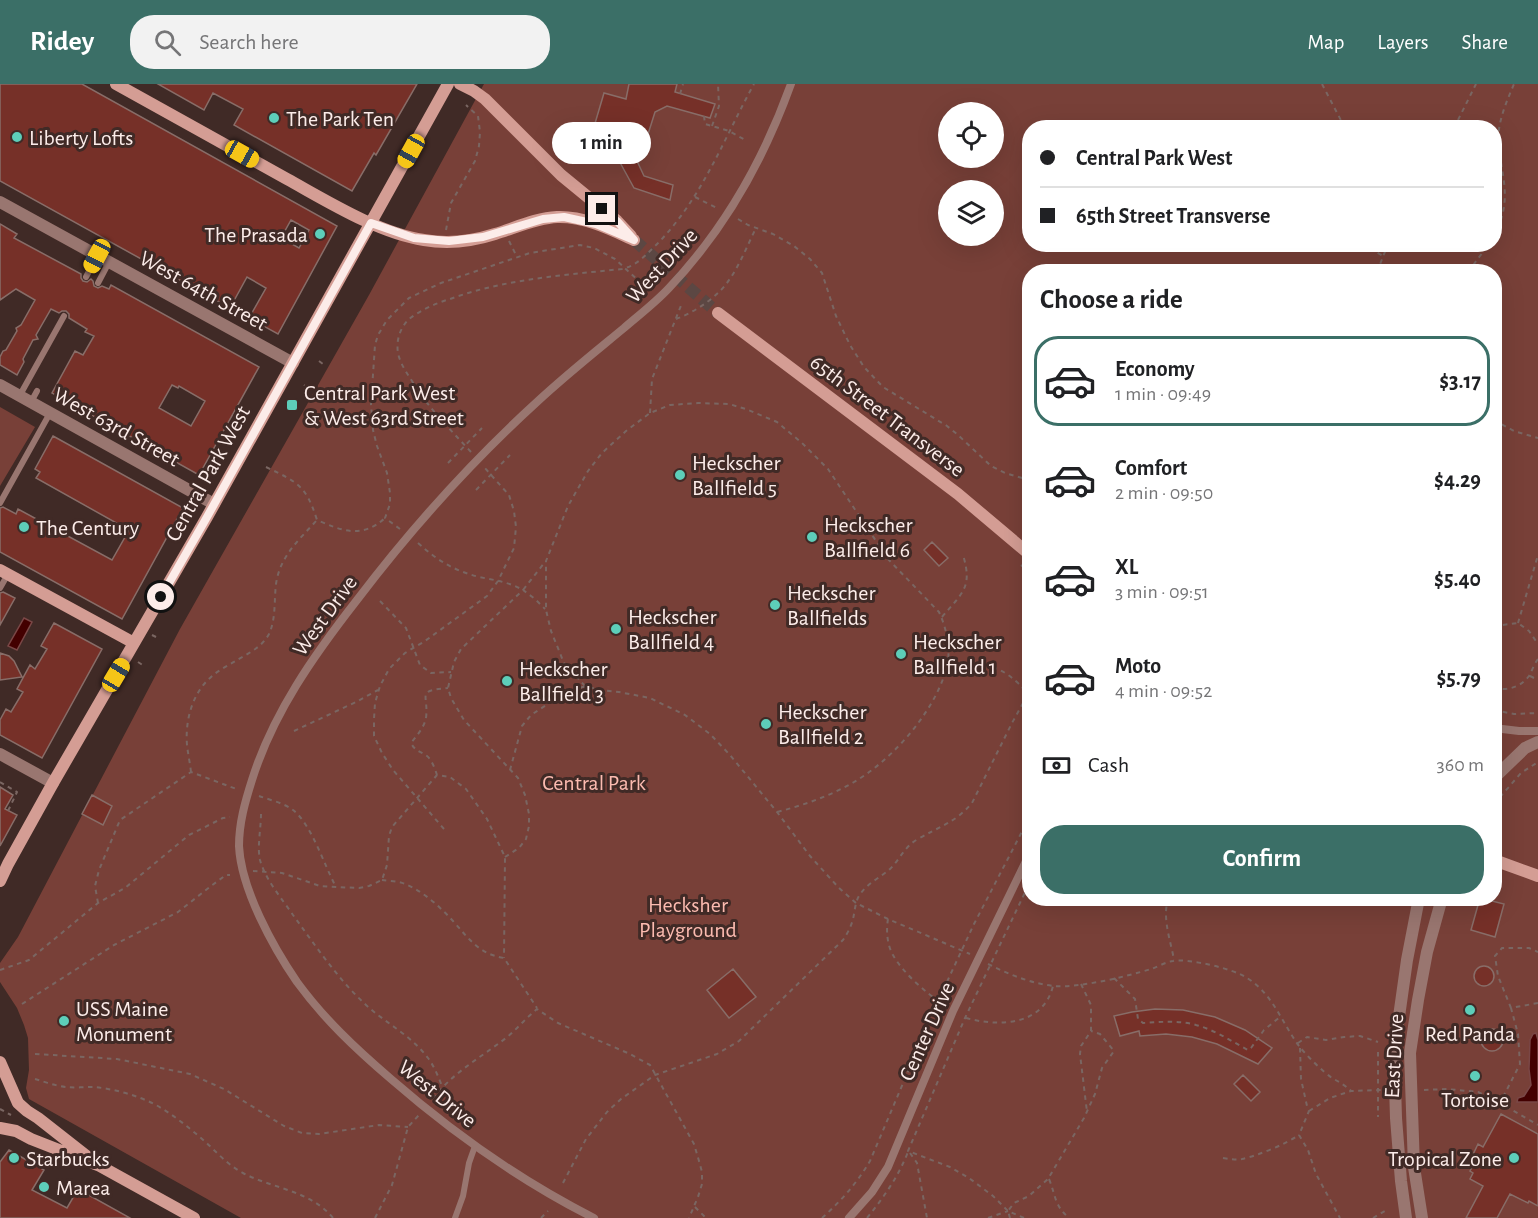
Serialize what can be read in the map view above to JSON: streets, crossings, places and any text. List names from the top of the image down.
{
  "streets": {
    "main road": ["65th Street Transverse", "Central Park West"],
    "street": [
      "West Drive",
      "West 64th Street",
      "West 63rd Street",
      "Center Drive",
      "East Drive"
    ]
  },
  "crossings": [
    ["West 64th Street", "Central Park West"],
    ["West 63rd Street", "Central Park West"]
  ],
  "parks": ["Central Park", "Hecksher Playground"],
  "places": {
    "other": [
      "The Park Ten",
      "Liberty Lofts",
      "The Prasada",
      "Heckscher Ballfield 5",
      "The Century",
      "Heckscher Ballfield 6",
      "Heckscher Ballfields",
      "Heckscher Ballfield 4",
      "Heckscher Ballfield 1",
      "Heckscher Ballfield 3",
      "Heckscher Ballfield 2",
      "Red Panda",
      "USS Maine Monument",
      "Tortoise",
      "Starbucks",
      "Tropical Zone",
      "Marea"
    ],
    "transit": ["Central Park West & West 63rd Street"]
  },
  "page": {
    "header": "Ridey",
    "search": "Search here",
    "nav": ["Map", "Layers", "Share"],
    "banner": ["Central Park West", "65th Street Transverse"],
    "bubble": "1 min",
    "heading": "Choose a ride",
    "list": [
      {
        "name": "Economy",
        "note": "1 min · 09:49",
        "value": "$3.17"
      },
      {
        "name": "Comfort",
        "note": "2 min · 09:50",
        "value": "$4.29"
      },
      {
        "name": "XL",
        "note": "3 min · 09:51",
        "value": "$5.40"
      },
      {
        "name": "Moto",
        "note": "4 min · 09:52",
        "value": "$5.79"
      }
    ],
    "pay": ["Cash", "360 m"],
    "buttons": "Confirm"
  }
}
